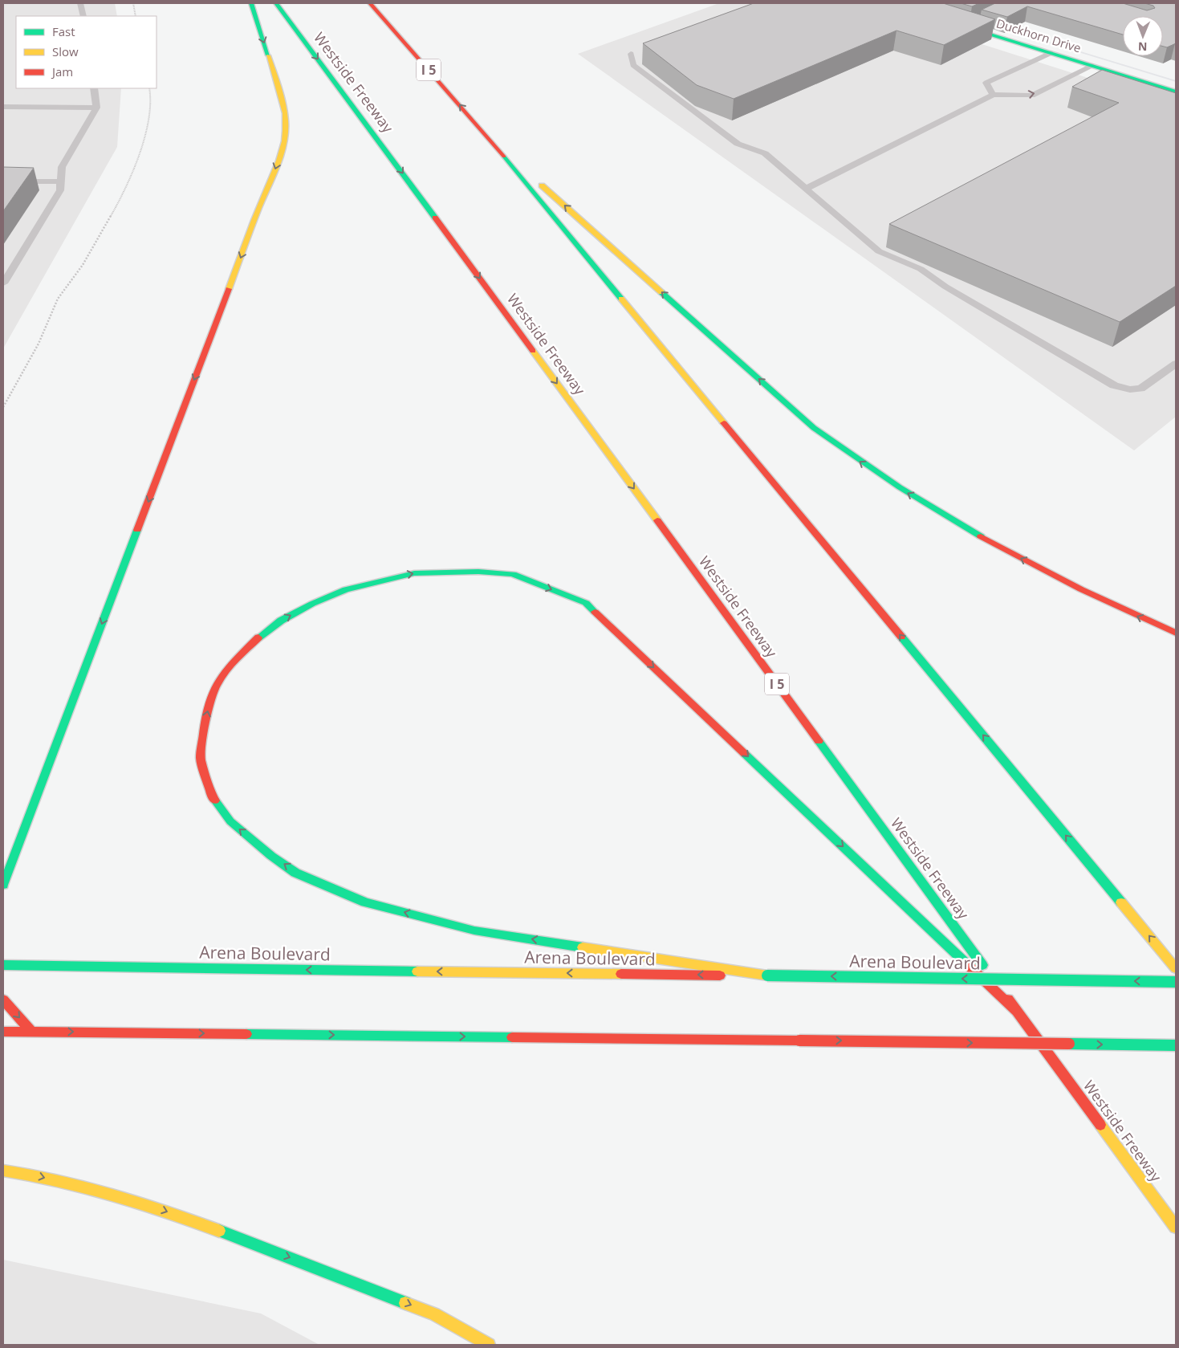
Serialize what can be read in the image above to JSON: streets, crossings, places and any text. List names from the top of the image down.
{
  "streets": {
    "main road": [
      "Duckhorn Drive",
      "I 5",
      "Westside Freeway",
      "Arena Boulevard"
    ]
  },
  "one_way": ["Westside Freeway"],
  "legend": ["Fast", "Slow", "Jam"],
  "north": "bottom"
}
